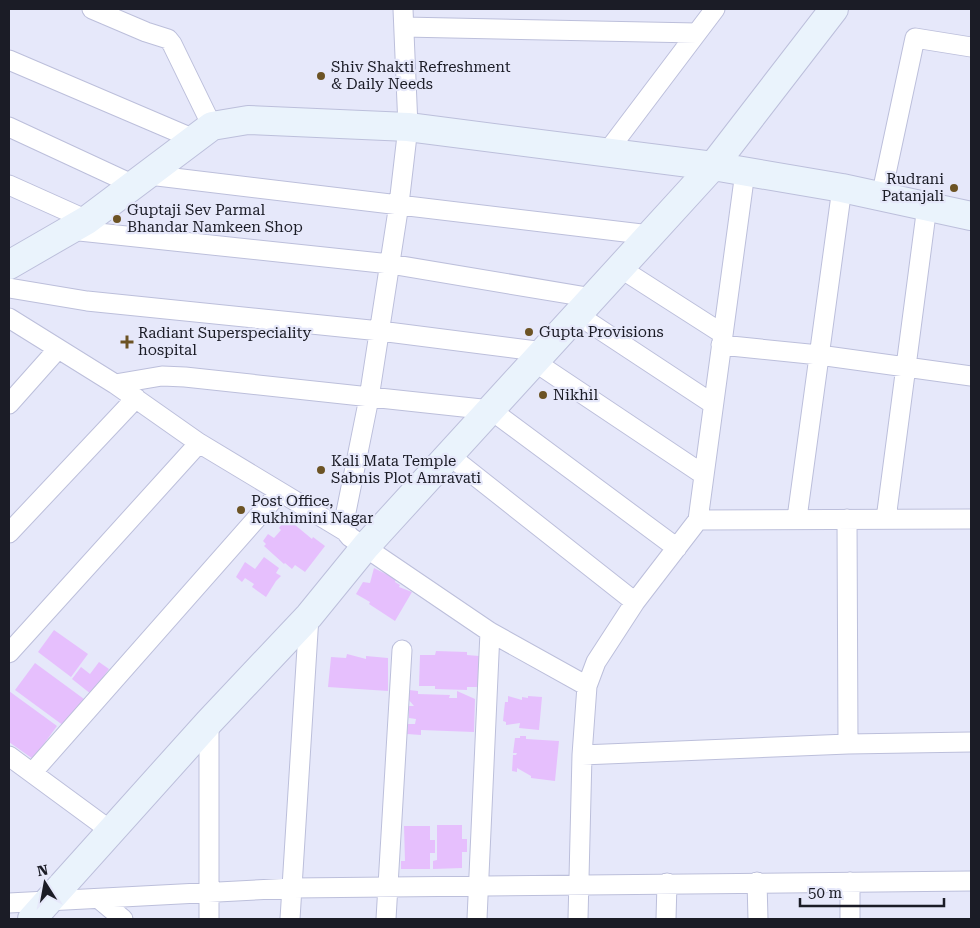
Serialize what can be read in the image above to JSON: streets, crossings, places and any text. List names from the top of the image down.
{
  "places": {
    "other": [
      "Shiv Shakti Refreshment & Daily Needs",
      "Rudrani Patanjali",
      "Guptaji Sev Parmal Bhandar Namkeen Shop",
      "Gupta Provisions",
      "Nikhil",
      "Kali Mata Temple Sabnis Plot Amravati",
      "Post Office, Rukhimini Nagar"
    ],
    "health": ["Radiant Superspeciality hospital"]
  },
  "scale_bar": "50 m",
  "north": "top"
}
